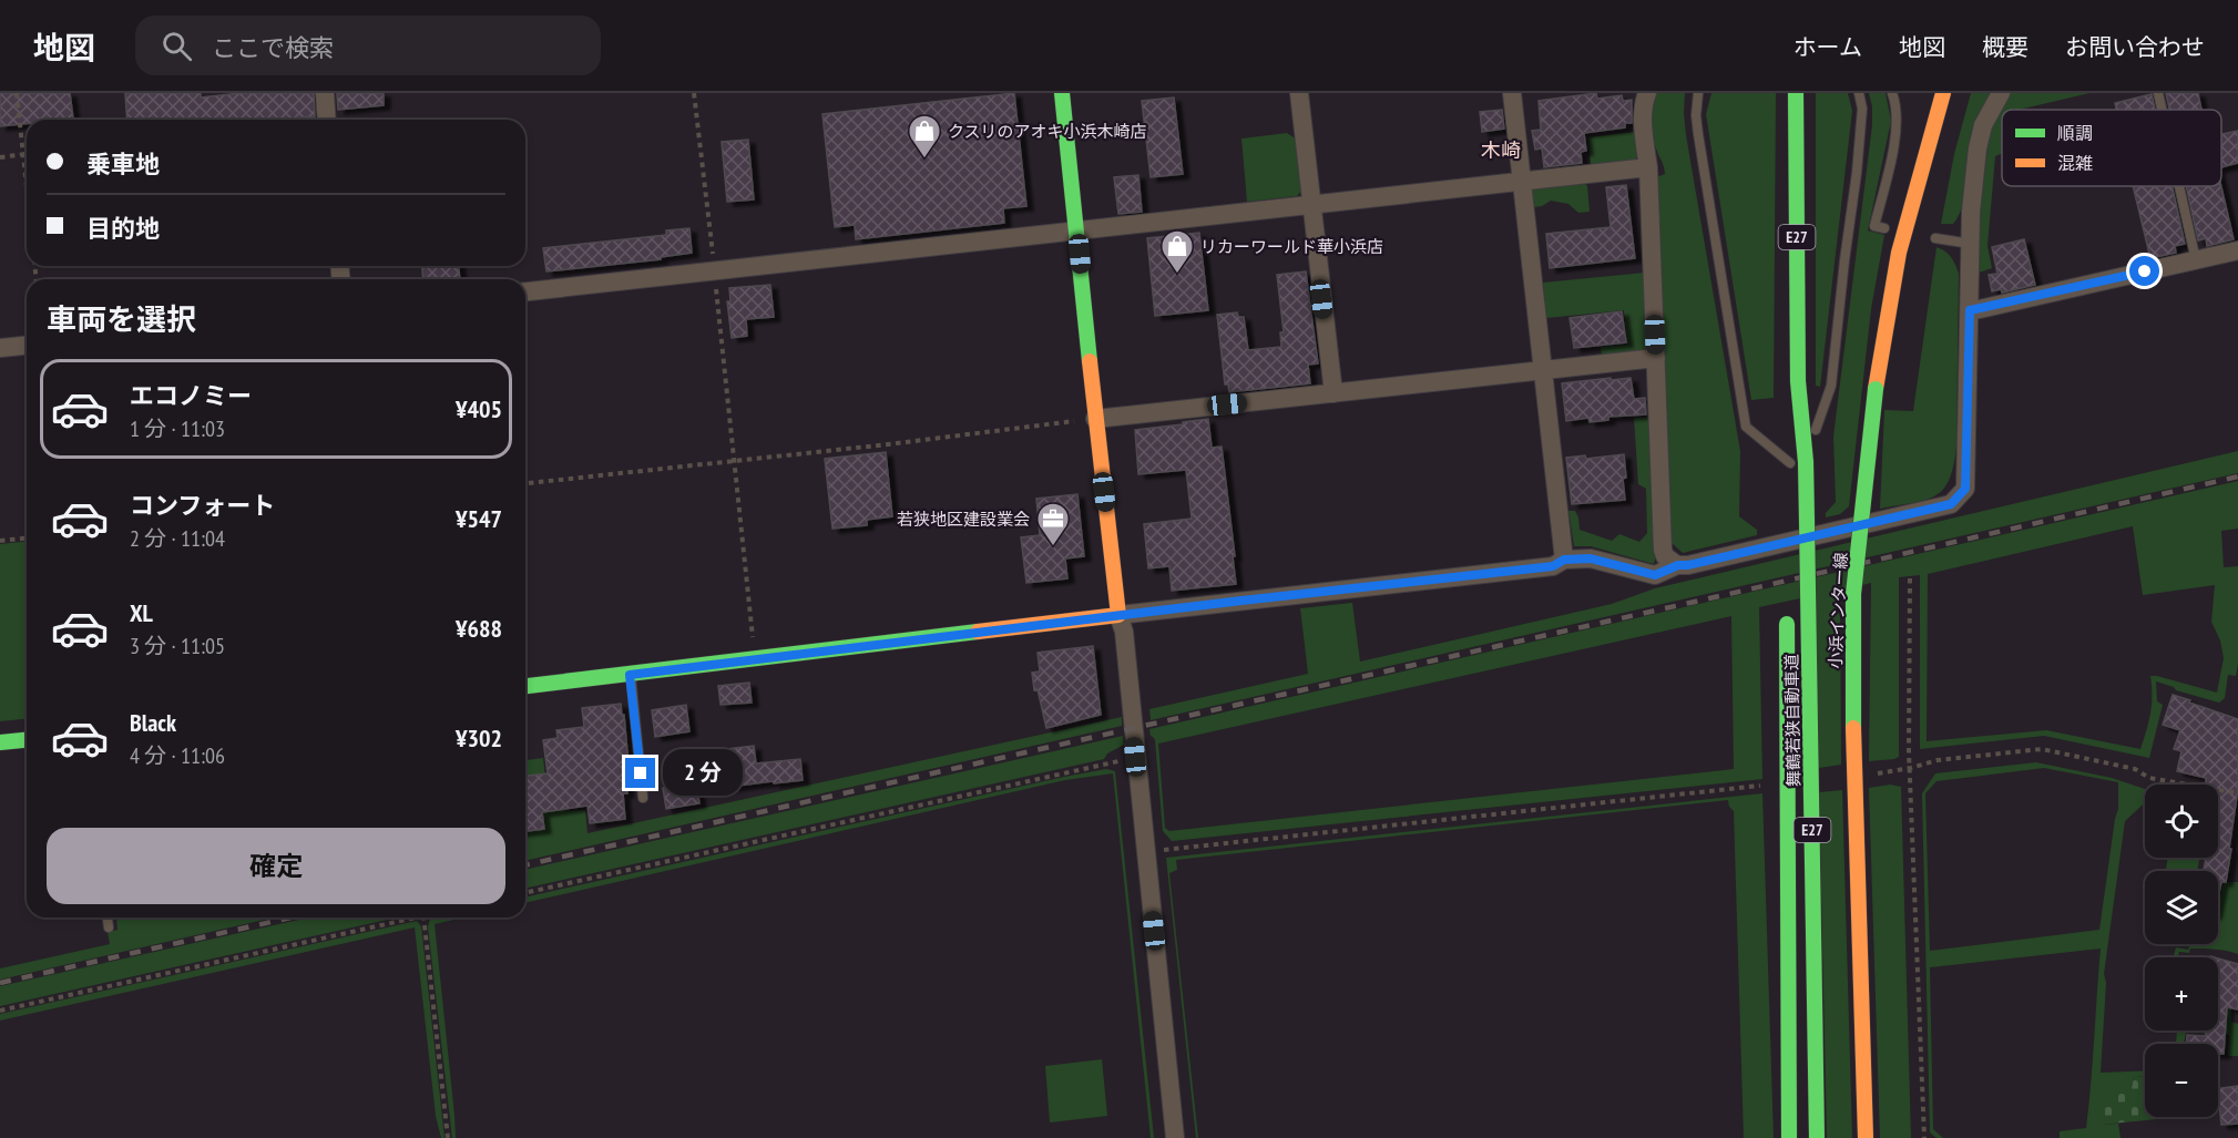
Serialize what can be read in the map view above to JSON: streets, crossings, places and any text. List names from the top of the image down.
{
  "streets": {
    "main road": ["E27", "小浜インター線", "舞鶴若狭自動車道"]
  },
  "districts": ["木崎"],
  "places": {
    "shop": ["クスリのアオキ小浜木崎店", "リカーワールド華小浜店"],
    "office": ["若狭地区建設業会"]
  },
  "legend": ["順調", "混雑"],
  "page": {
    "header": "地図",
    "search": "ここで検索",
    "nav": [
      "ホーム",
      "地図",
      "概要",
      "お問い合わせ"
    ],
    "banner": ["乗車地", "目的地"],
    "heading": "車両を選択",
    "list": [
      {
        "name": "エコノミー",
        "note": "1 分 · 11:03",
        "value": "¥405"
      },
      {
        "name": "コンフォート",
        "note": "2 分 · 11:04",
        "value": "¥547"
      },
      {
        "name": "XL",
        "note": "3 分 · 11:05",
        "value": "¥688"
      },
      {
        "name": "Black",
        "note": "4 分 · 11:06",
        "value": "¥302"
      }
    ],
    "bubble": "2 分",
    "map_buttons": ["+", "−"],
    "buttons": "確定"
  }
}
